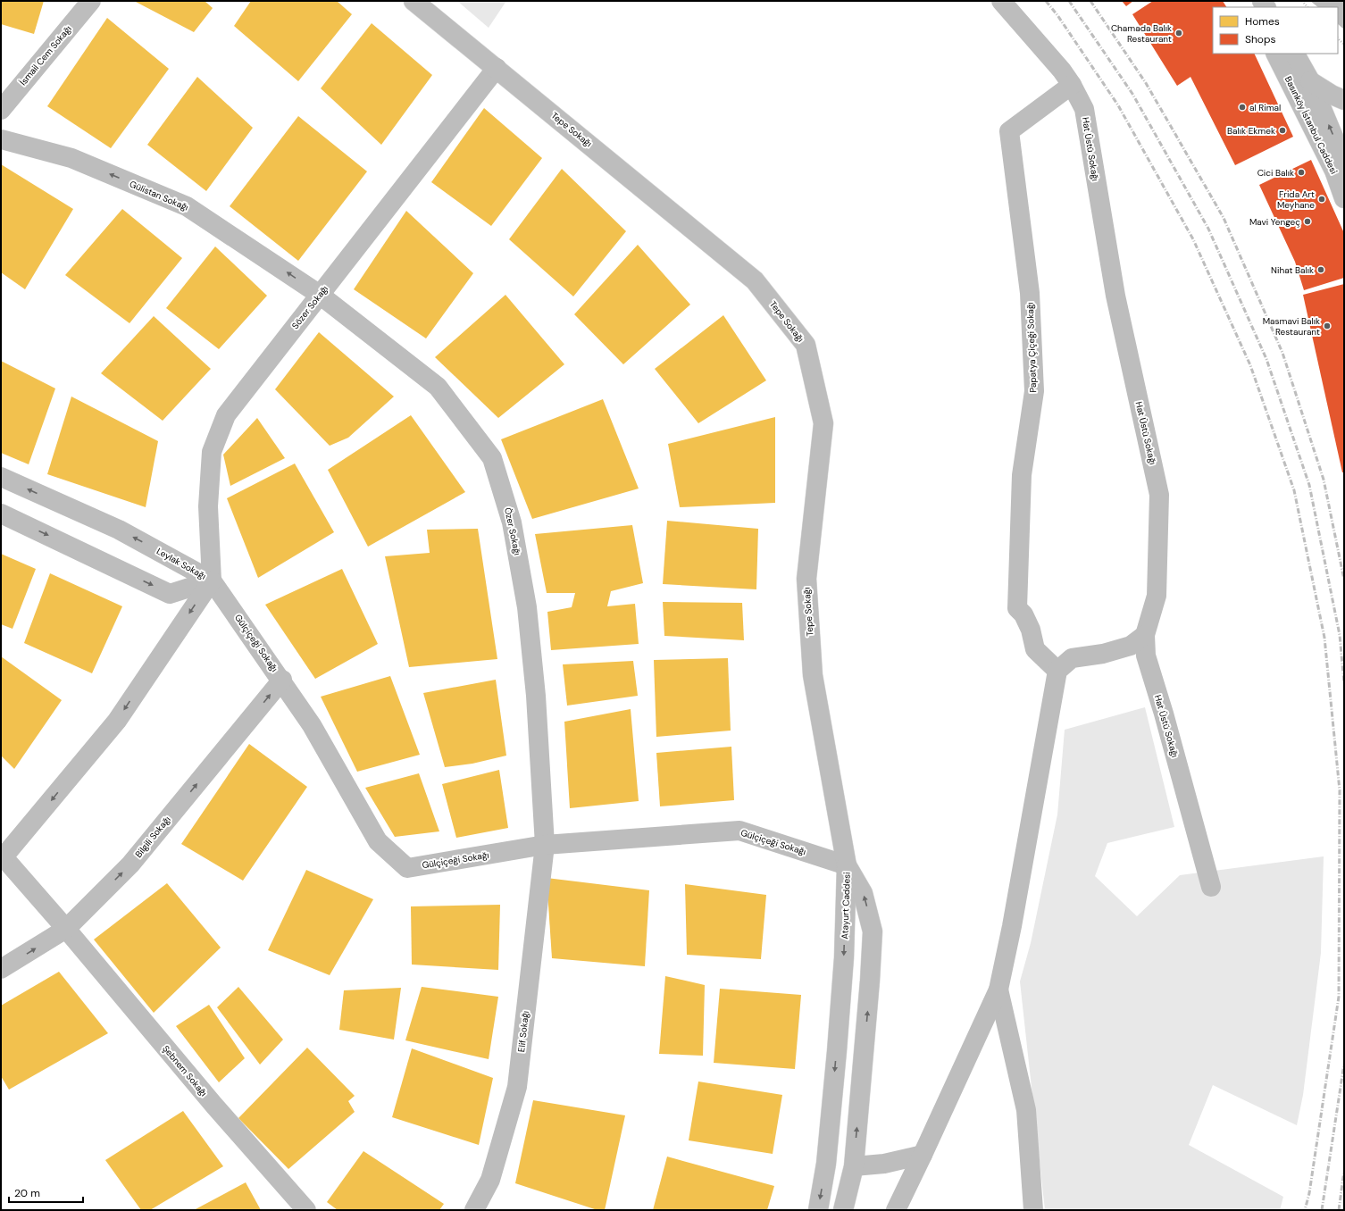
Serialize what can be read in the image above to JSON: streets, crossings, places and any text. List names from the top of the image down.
{
  "streets": {
    "street": [
      "İsmail Cem Sokağı",
      "Basınköy İstanbul Caddesi",
      "Tepe Sokağı",
      "Hat Üstü Sokağı",
      "Gülistan Sokağı",
      "Sözer Sokağı",
      "Papatya Çiçeği Sokağı",
      "Özer Sokağı",
      "Leylak Sokağı",
      "Gülçiçeği Sokağı",
      "Bilgili Sokağı",
      "Atayurt Caddesi",
      "Elif Sokağı",
      "Şebnem Sokağı"
    ]
  },
  "crossings": [
    ["Tepe Sokağı", "Sözer Sokağı"],
    ["Tepe Sokağı", "Gülçiçeği Sokağı"],
    ["Tepe Sokağı", "Atayurt Caddesi"],
    ["Hat Üstü Sokağı", "Papatya Çiçeği Sokağı"],
    ["Gülistan Sokağı", "Sözer Sokağı"],
    ["Gülistan Sokağı", "Özer Sokağı"],
    ["Sözer Sokağı", "Özer Sokağı"],
    ["Sözer Sokağı", "Leylak Sokağı"],
    ["Sözer Sokağı", "Gülçiçeği Sokağı"],
    ["Özer Sokağı", "Gülçiçeği Sokağı"],
    ["Özer Sokağı", "Elif Sokağı"],
    ["Leylak Sokağı", "Gülçiçeği Sokağı"],
    ["Gülçiçeği Sokağı", "Bilgili Sokağı"],
    ["Gülçiçeği Sokağı", "Atayurt Caddesi"],
    ["Gülçiçeği Sokağı", "Elif Sokağı"],
    ["Bilgili Sokağı", "Şebnem Sokağı"]
  ],
  "one_way": ["Gülistan Sokağı"],
  "places": [
    "Chamada Balık Restaurant",
    "al Rimal",
    "Balık Ekmek",
    "Cici Balık",
    "Frida Art Meyhane",
    "Mavi Yengeç",
    "Nihat Balık",
    "Masmavi Balık Restaurant"
  ],
  "legend": ["Homes", "Shops"],
  "scale_bar": "20 m"
}
